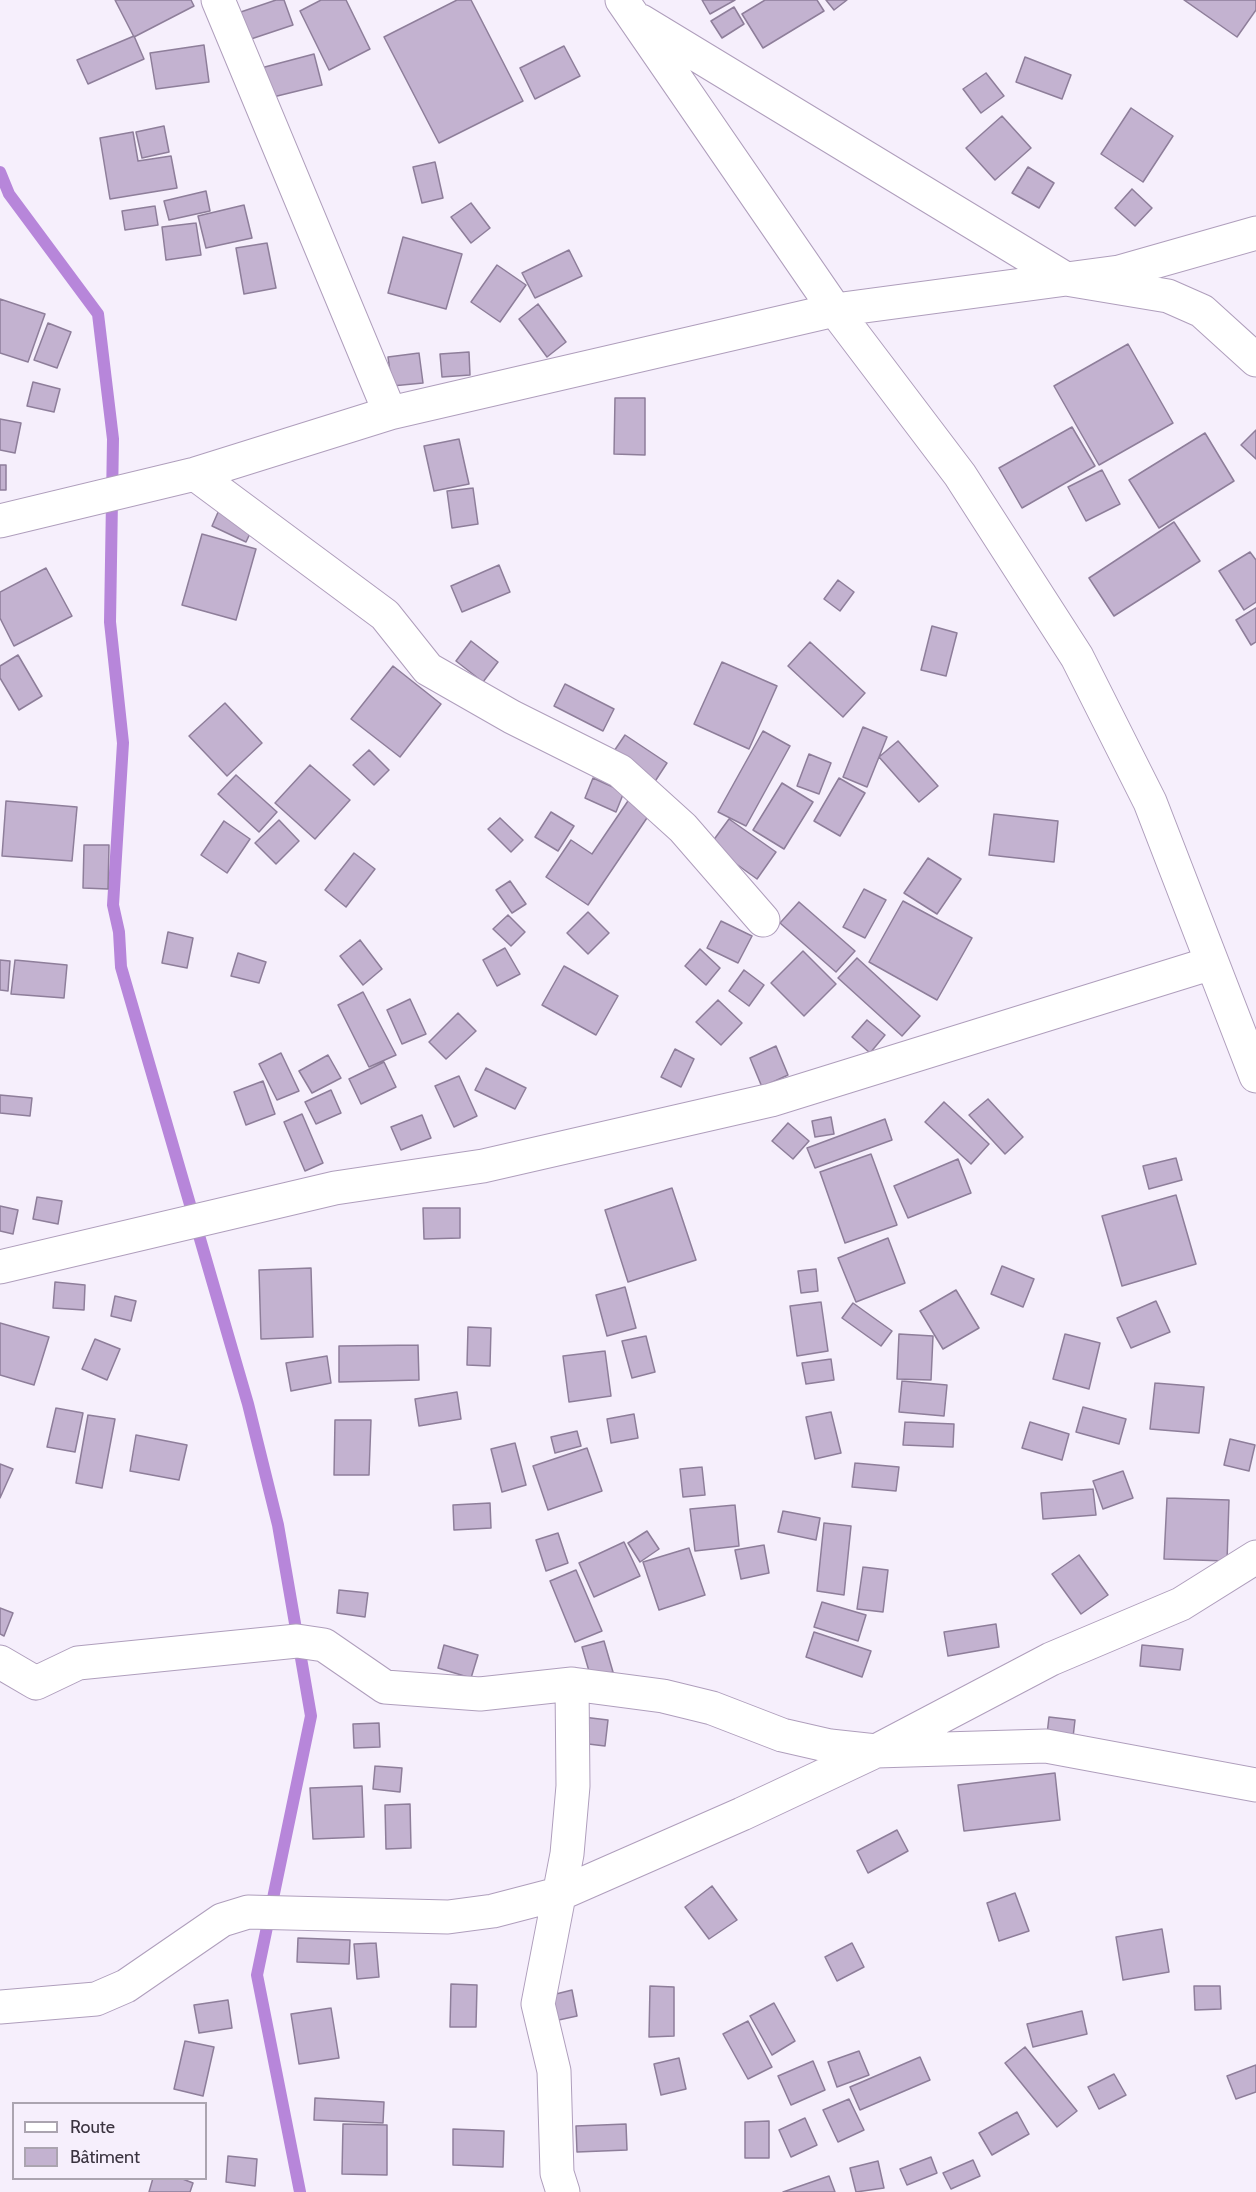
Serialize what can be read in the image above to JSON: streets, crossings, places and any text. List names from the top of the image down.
{
  "legend": ["Route", "Bâtiment"]
}
